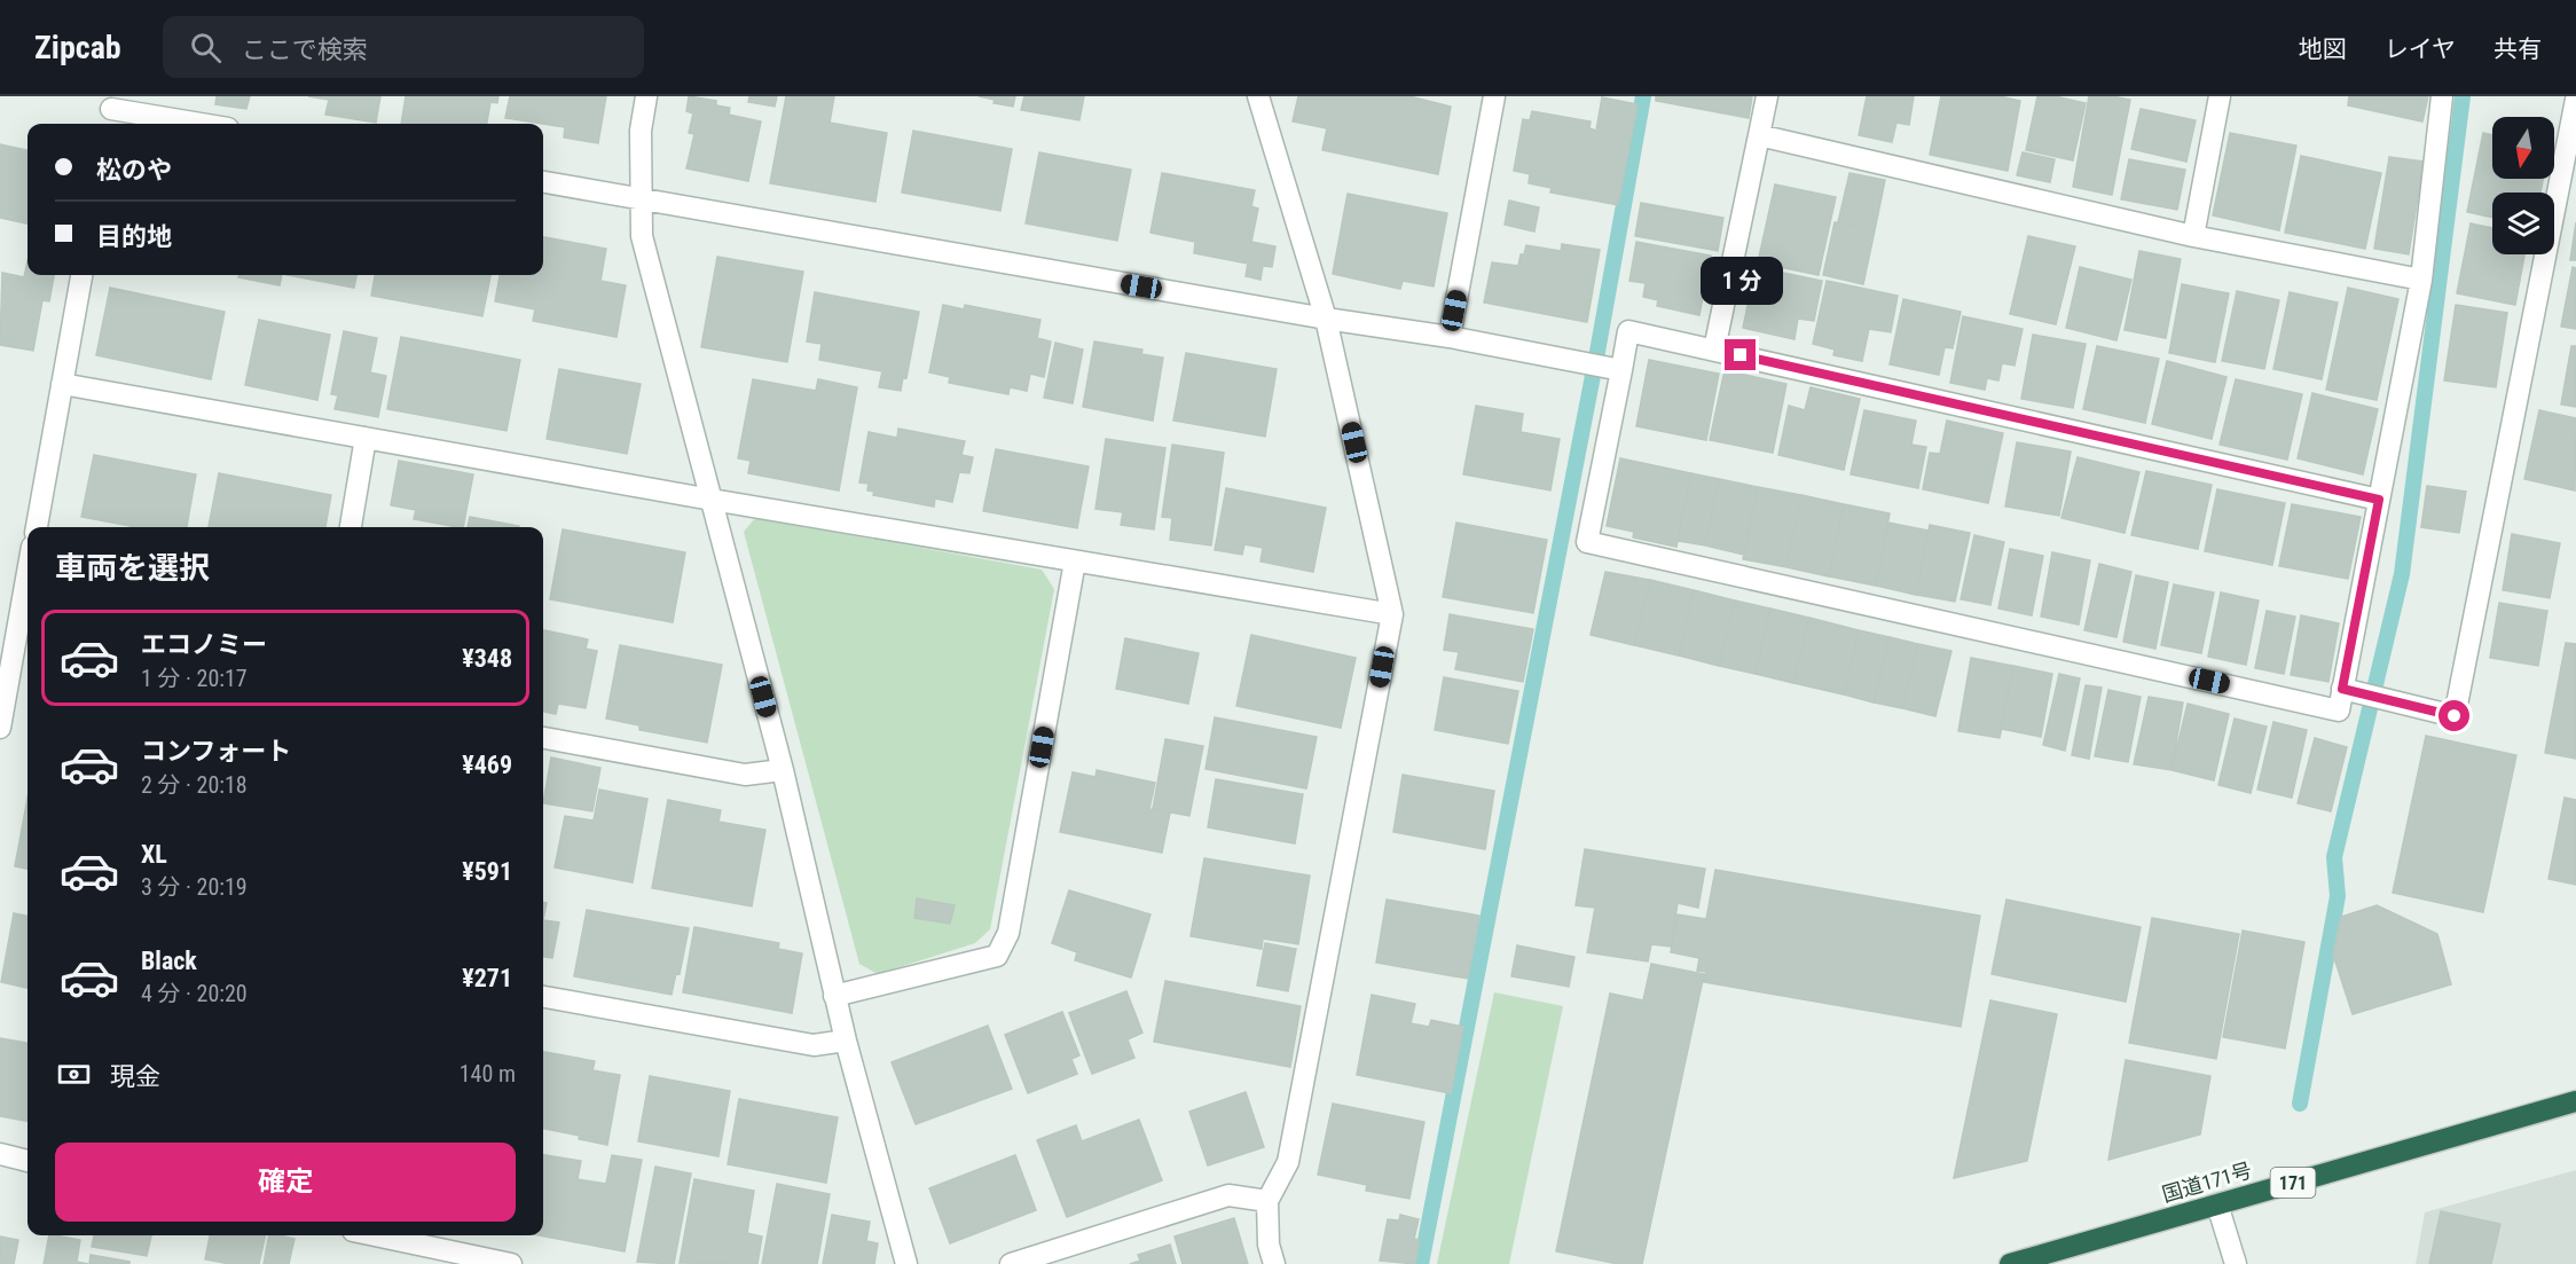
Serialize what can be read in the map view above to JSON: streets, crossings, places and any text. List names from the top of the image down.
{
  "streets": {
    "highway": ["国道171号", "171"]
  },
  "north": "bottom",
  "page": {
    "header": "Zipcab",
    "search": "ここで検索",
    "nav": ["地図", "レイヤ", "共有"],
    "banner": ["松のや", "目的地"],
    "bubble": "1 分",
    "heading": "車両を選択",
    "list": [
      {
        "name": "エコノミー",
        "note": "1 分 · 20:17",
        "value": "¥348"
      },
      {
        "name": "コンフォート",
        "note": "2 分 · 20:18",
        "value": "¥469"
      },
      {
        "name": "XL",
        "note": "3 分 · 20:19",
        "value": "¥591"
      },
      {
        "name": "Black",
        "note": "4 分 · 20:20",
        "value": "¥271"
      }
    ],
    "pay": ["現金", "140 m"],
    "buttons": "確定"
  }
}
